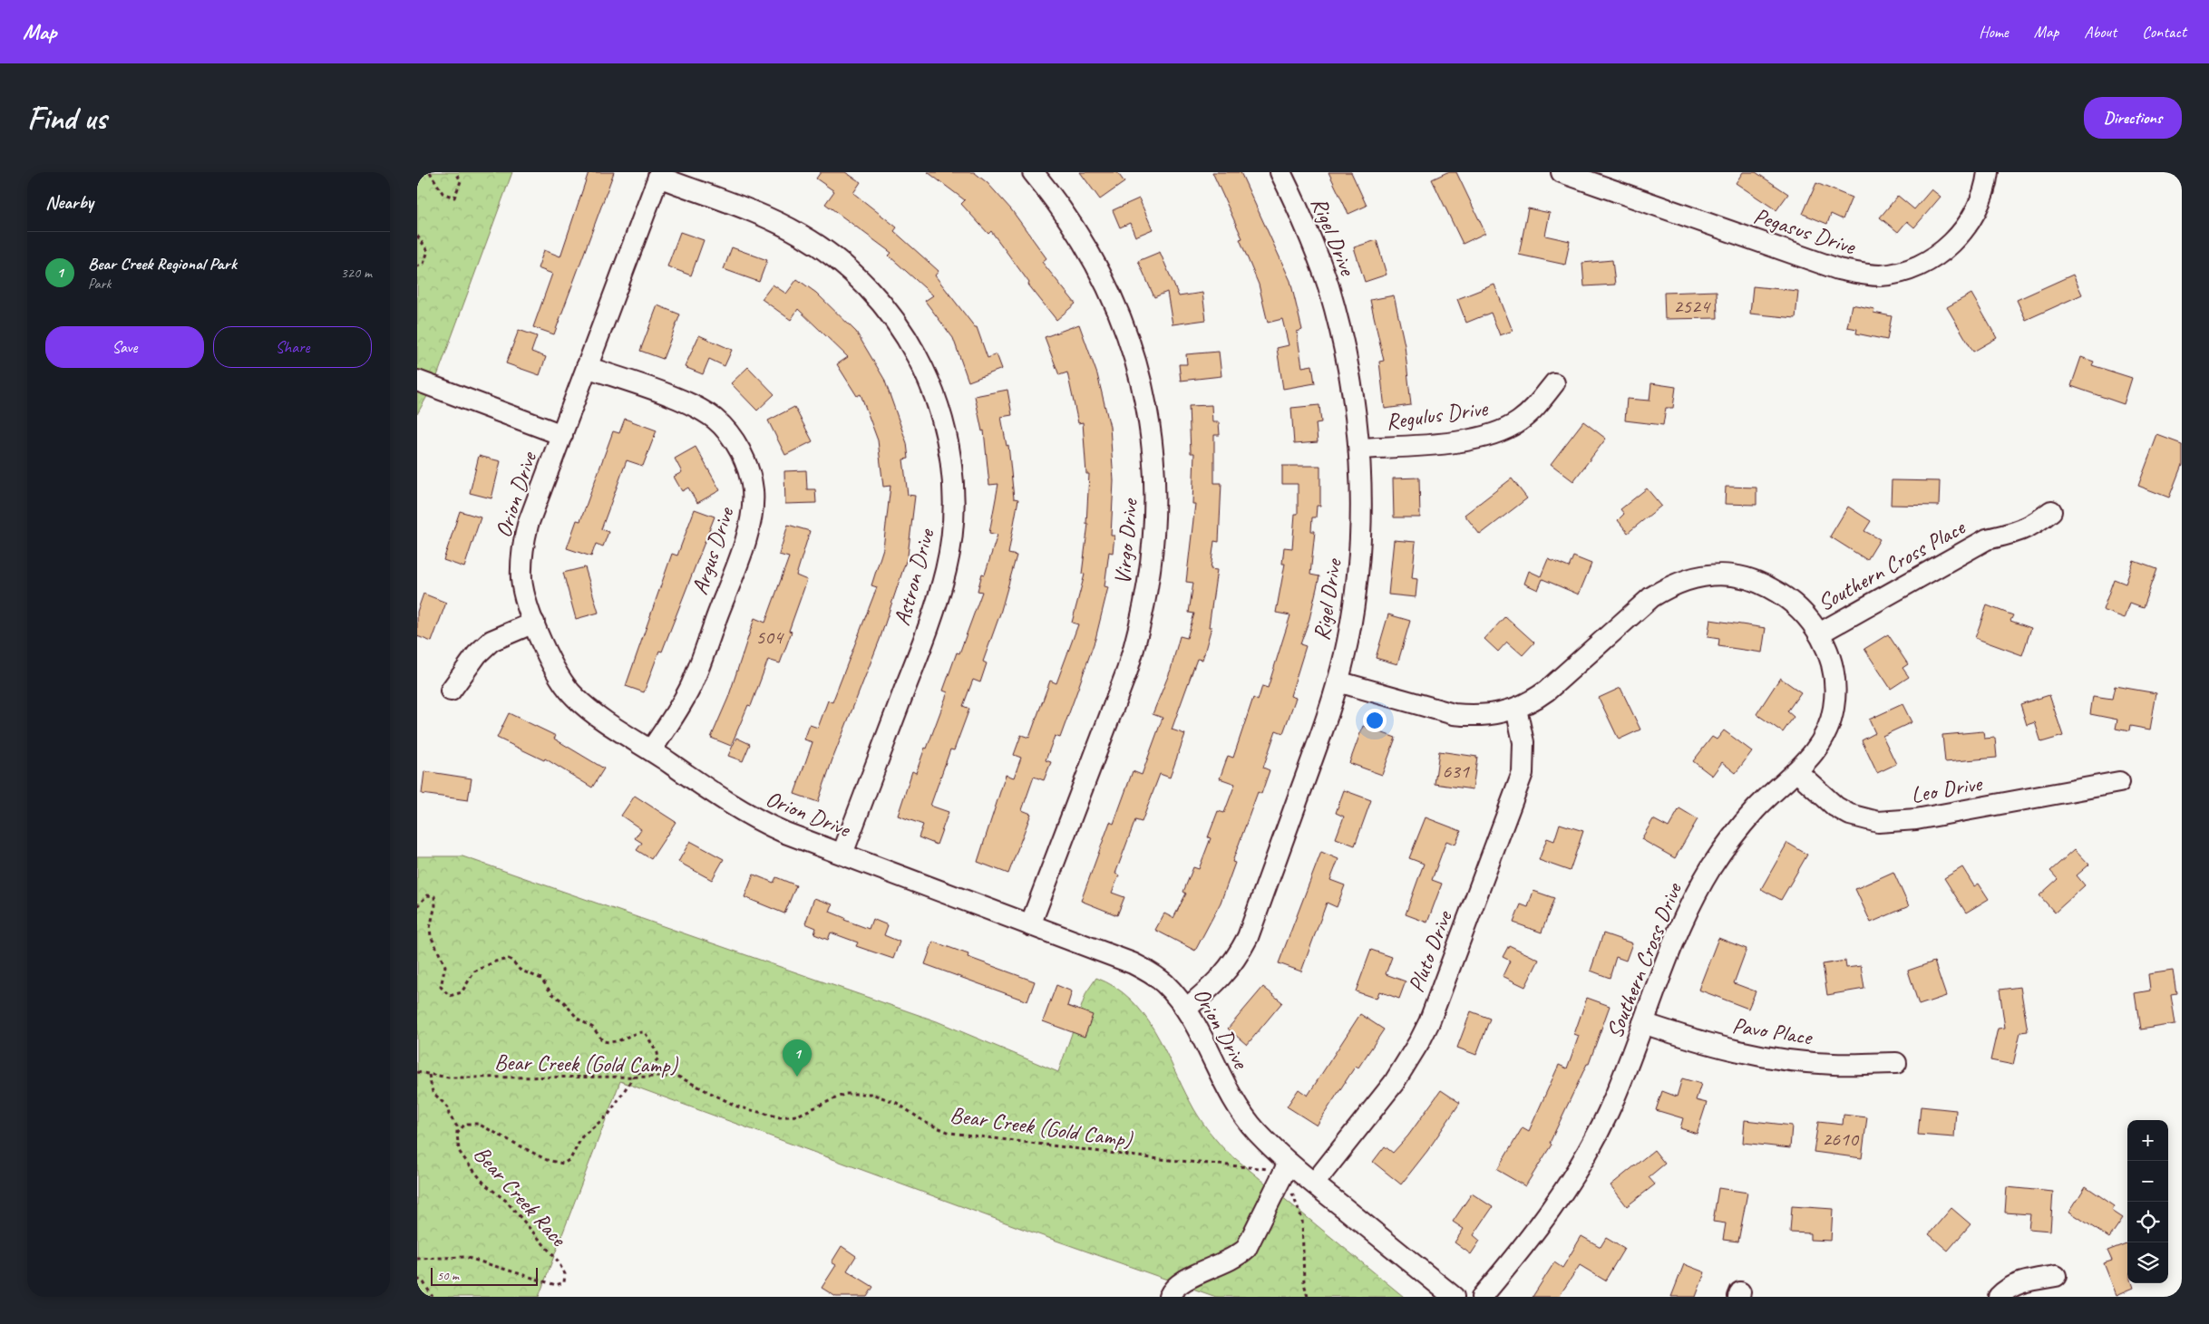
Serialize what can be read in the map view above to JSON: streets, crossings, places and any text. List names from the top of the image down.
{
  "streets": {
    "street": [
      "Pegasus Drive",
      "Rigel Drive",
      "Regulus Drive",
      "Orion Drive",
      "Virgo Drive",
      "Argus Drive",
      "Southern Cross Place",
      "Astron Drive",
      "Leo Drive",
      "Pluto Drive",
      "Southern Cross Drive",
      "Pavo Place"
    ],
    "path": ["Bear Creek (Gold Camp)", "Bear Creek Race"]
  },
  "crossings": [
    ["Rigel Drive", "Regulus Drive"],
    ["Rigel Drive", "Orion Drive"],
    ["Rigel Drive", "Southern Cross Drive"],
    ["Orion Drive", "Virgo Drive"],
    ["Orion Drive", "Argus Drive"],
    ["Orion Drive", "Astron Drive"],
    ["Orion Drive", "Pluto Drive"],
    ["Orion Drive", "Bear Creek (Gold Camp)"],
    ["Southern Cross Place", "Southern Cross Drive"],
    ["Leo Drive", "Southern Cross Drive"],
    ["Pluto Drive", "Southern Cross Drive"],
    ["Southern Cross Drive", "Pavo Place"],
    ["Bear Creek (Gold Camp)", "Bear Creek Race"]
  ],
  "house_numbers": [
    "2524",
    "504",
    "631",
    "2610"
  ],
  "scale_bar": "50 m",
  "page": {
    "header": "Map",
    "nav": [
      "Home",
      "Map",
      "About",
      "Contact"
    ],
    "buttons": [
      "Directions",
      ["Save", "Share"]
    ],
    "title": "Find us",
    "heading": "Nearby",
    "list": [
      {
        "mark": "1",
        "name": "Bear Creek Regional Park",
        "note": "Park",
        "value": "320 m"
      }
    ],
    "pins": "1",
    "map_buttons": ["+", "−"],
    "scale": "50 m"
  }
}
